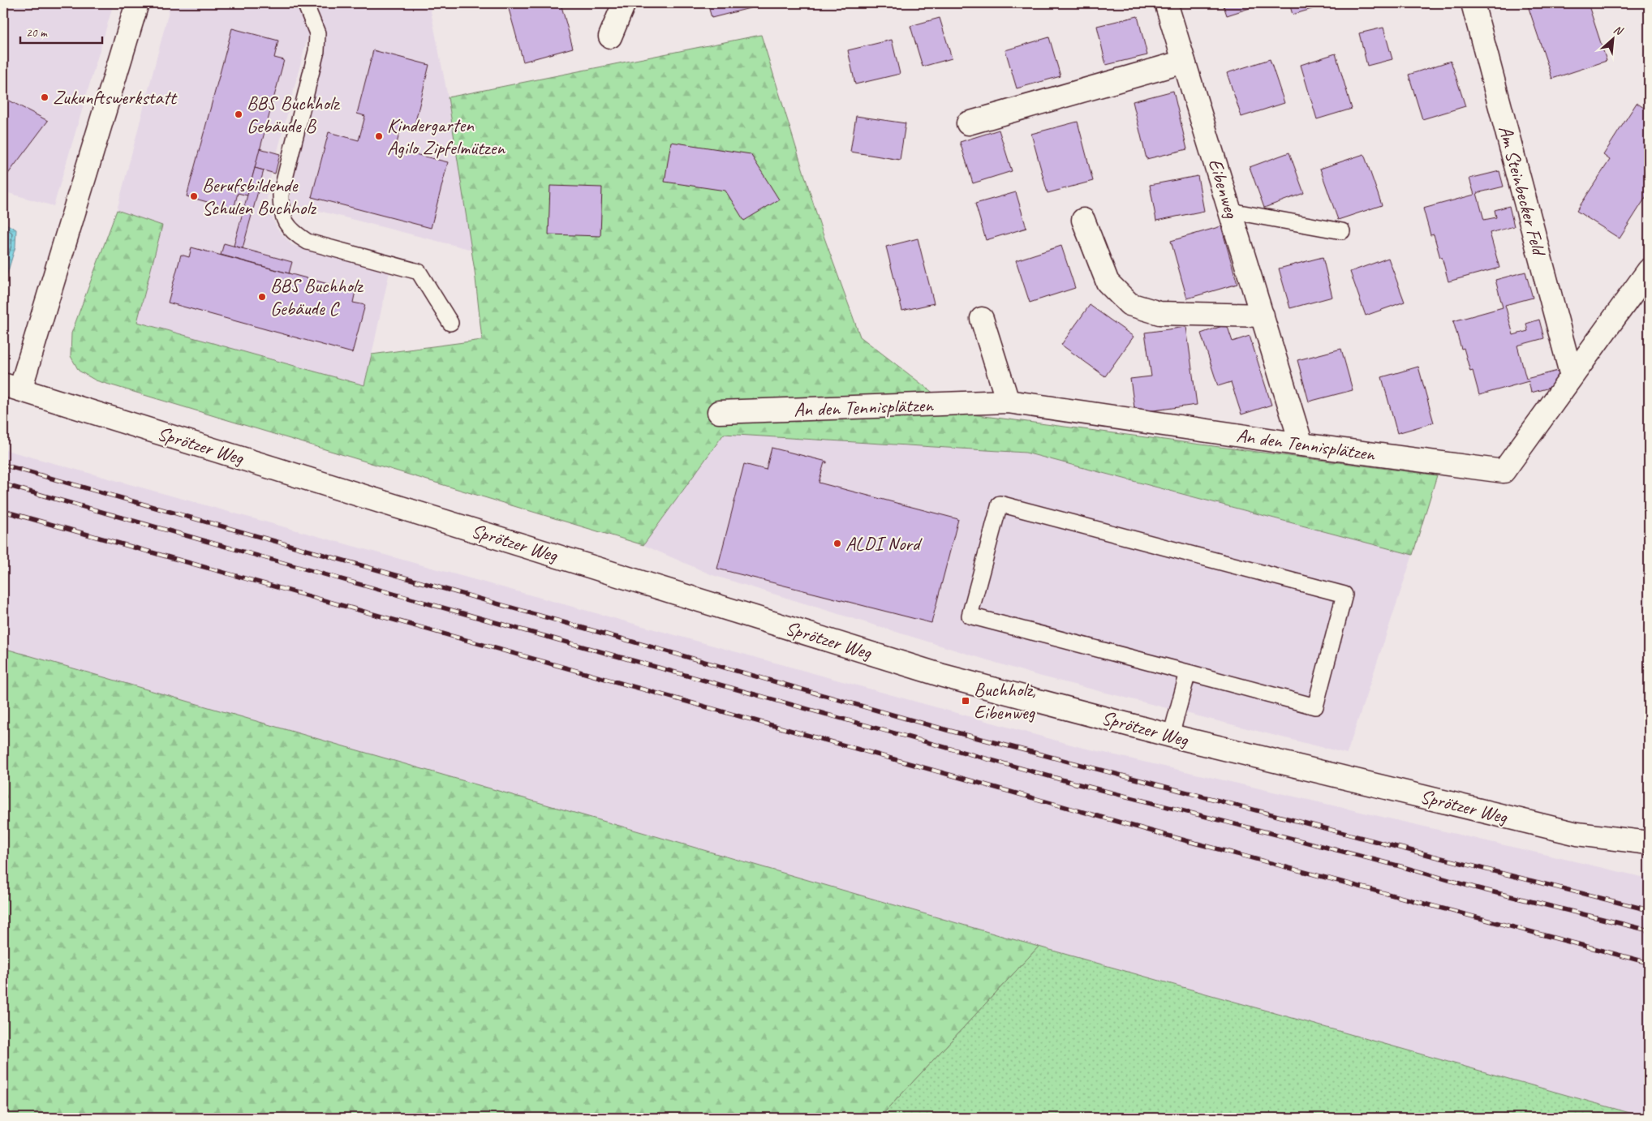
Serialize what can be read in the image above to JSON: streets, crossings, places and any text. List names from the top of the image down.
{
  "streets": {
    "street": [
      "Eibenweg",
      "Am Steinbecker Feld",
      "An den Tennisplätzen",
      "Sprötzer Weg"
    ]
  },
  "crossings": [
    ["Eibenweg", "An den Tennisplätzen"],
    ["Am Steinbecker Feld", "An den Tennisplätzen"]
  ],
  "places": {
    "other": [
      "Zukunftswerkstatt",
      "BBS Buchholz Gebäude B",
      "Kindergarten Agilo Zipfelmützen",
      "Berufsbildende Schulen Buchholz",
      "BBS Buchholz Gebäude C",
      "ALDI Nord"
    ],
    "transit": ["Buchholz, Eibenweg"]
  },
  "scale_bar": "20 m",
  "north": "top right"
}
